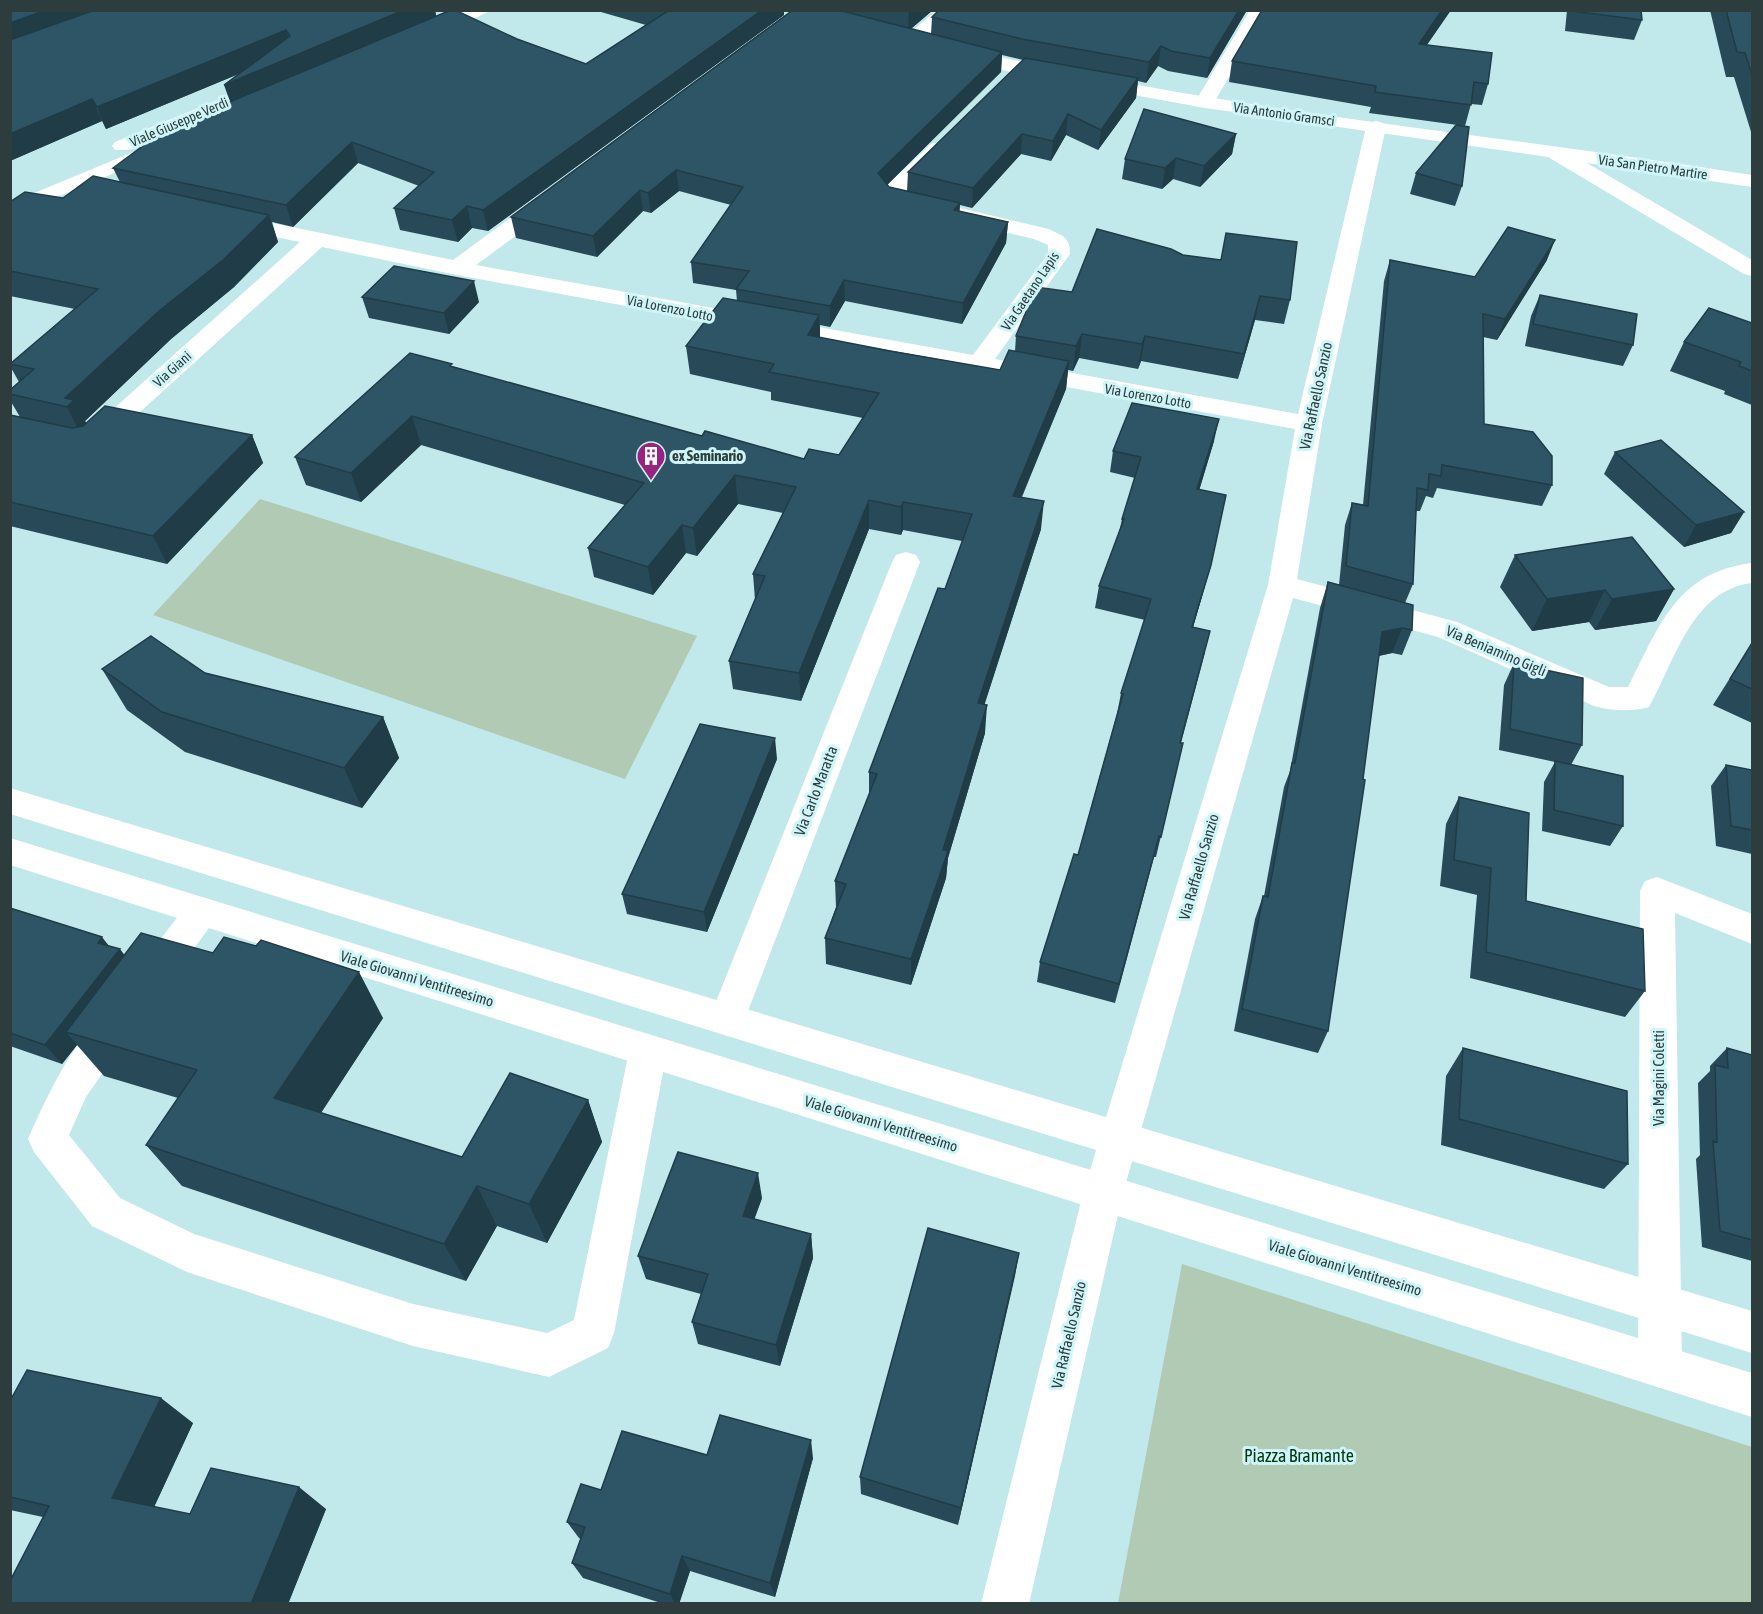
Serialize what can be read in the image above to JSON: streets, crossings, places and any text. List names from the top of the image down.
{
  "streets": {
    "street": [
      "Via Antonio Gramsci",
      "Viale Giuseppe Verdi",
      "Via San Pietro Martire",
      "Via Gaetano Lapis",
      "Via Lorenzo Lotto",
      "Via Giani",
      "Via Raffaello Sanzio",
      "Via Beniamino Gigli",
      "Via Carlo Maratta",
      "Viale Giovanni Ventitreesimo",
      "Via Magini Coletti"
    ]
  },
  "crossings": [
    ["Via Antonio Gramsci", "Via San Pietro Martire"],
    ["Via Antonio Gramsci", "Via Raffaello Sanzio"],
    ["Via Gaetano Lapis", "Via Lorenzo Lotto"],
    ["Via Lorenzo Lotto", "Via Giani"],
    ["Via Lorenzo Lotto", "Via Raffaello Sanzio"],
    ["Via Raffaello Sanzio", "Via Beniamino Gigli"],
    ["Via Raffaello Sanzio", "Viale Giovanni Ventitreesimo"],
    ["Viale Giovanni Ventitreesimo", "Via Magini Coletti"]
  ],
  "parks": ["Piazza Bramante"],
  "places": {
    "building": ["ex Seminario"]
  }
}
